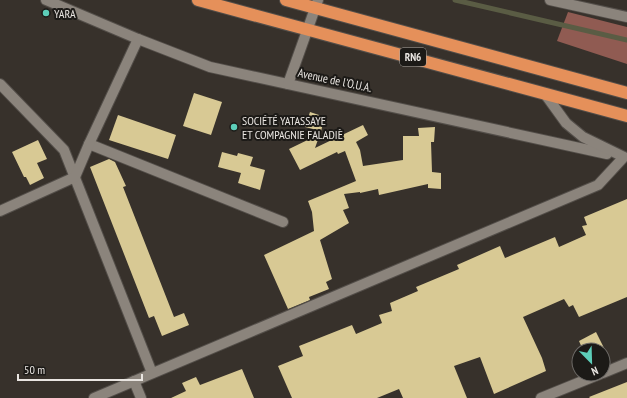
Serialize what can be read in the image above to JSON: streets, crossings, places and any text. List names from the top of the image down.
{
  "streets": {
    "highway": ["RN6"],
    "street": ["Avenue de l'O.U.A."]
  },
  "places": ["YARA", "SOCIÉTÉ YATASSAYE ET COMPAGNIE FALADIÈ"],
  "scale_bar": "50 m",
  "north": "bottom right"
}
